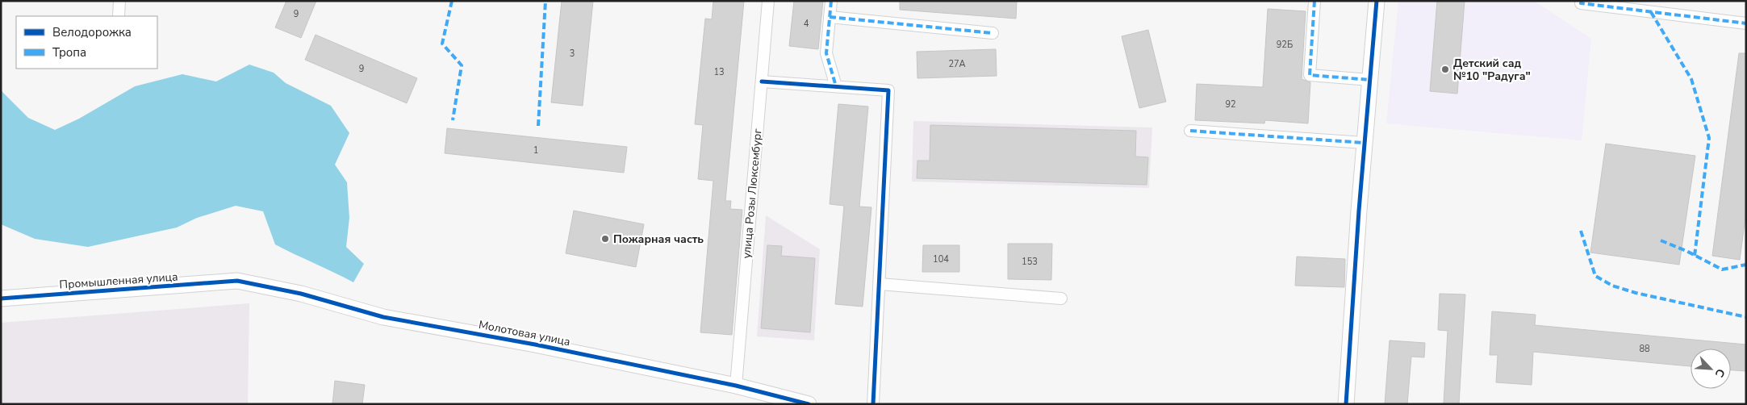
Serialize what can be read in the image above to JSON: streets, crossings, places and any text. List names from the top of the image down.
{
  "streets": {
    "street": ["улица Розы Люксембург", "Промышленная улица", "Молотовая улица"]
  },
  "crossings": [
    ["улица Розы Люксембург", "Молотовая улица"],
    ["Промышленная улица", "Молотовая улица"]
  ],
  "places": ["Детский сад №10 \"Радуга\"", "Пожарная часть"],
  "house_numbers": [
    "9",
    "4",
    "92Б",
    "3",
    "27А",
    "9",
    "13",
    "92",
    "1",
    "104",
    "153",
    "88"
  ],
  "legend": ["Велодорожка", "Тропа"],
  "north": "bottom right"
}
